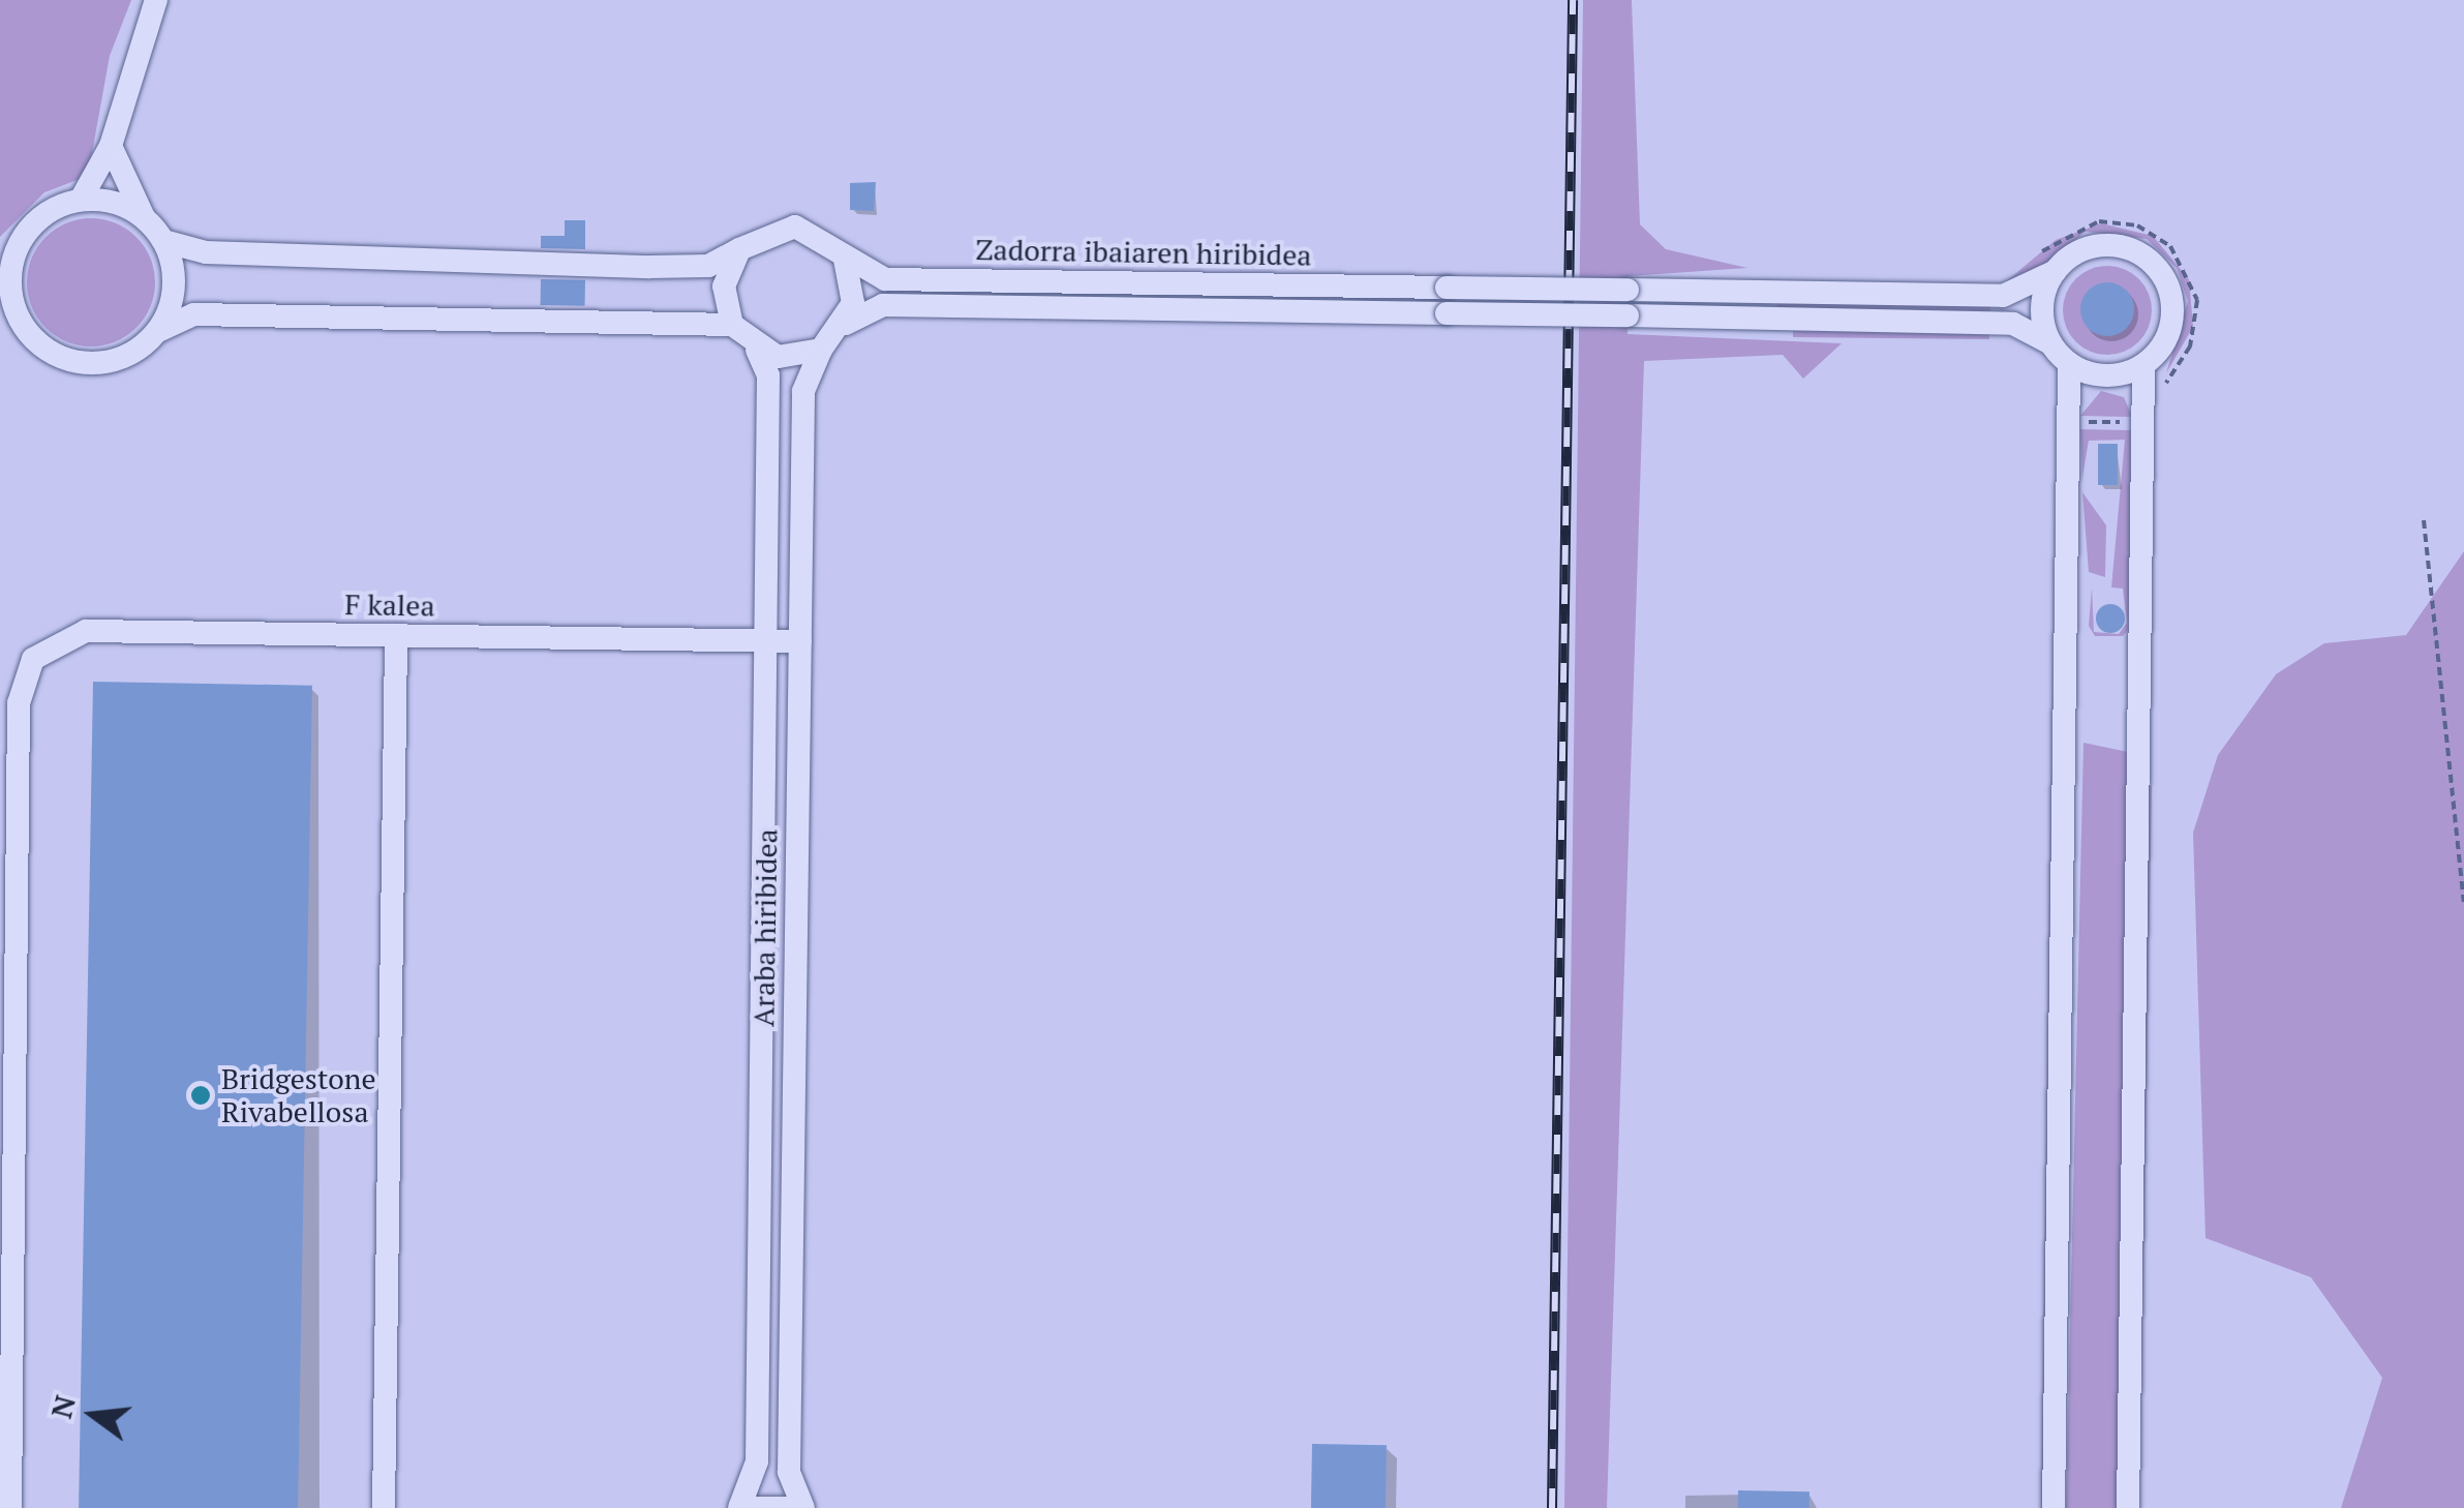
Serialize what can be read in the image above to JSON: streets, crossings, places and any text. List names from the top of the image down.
{
  "streets": {
    "street": ["Zadorra ibaiaren hiribidea", "F kalea", "Araba hiribidea"]
  },
  "crossings": [
    ["Zadorra ibaiaren hiribidea", "Araba hiribidea"],
    ["F kalea", "Araba hiribidea"]
  ],
  "places": ["Bridgestone Rivabellosa"],
  "north": "left"
}
